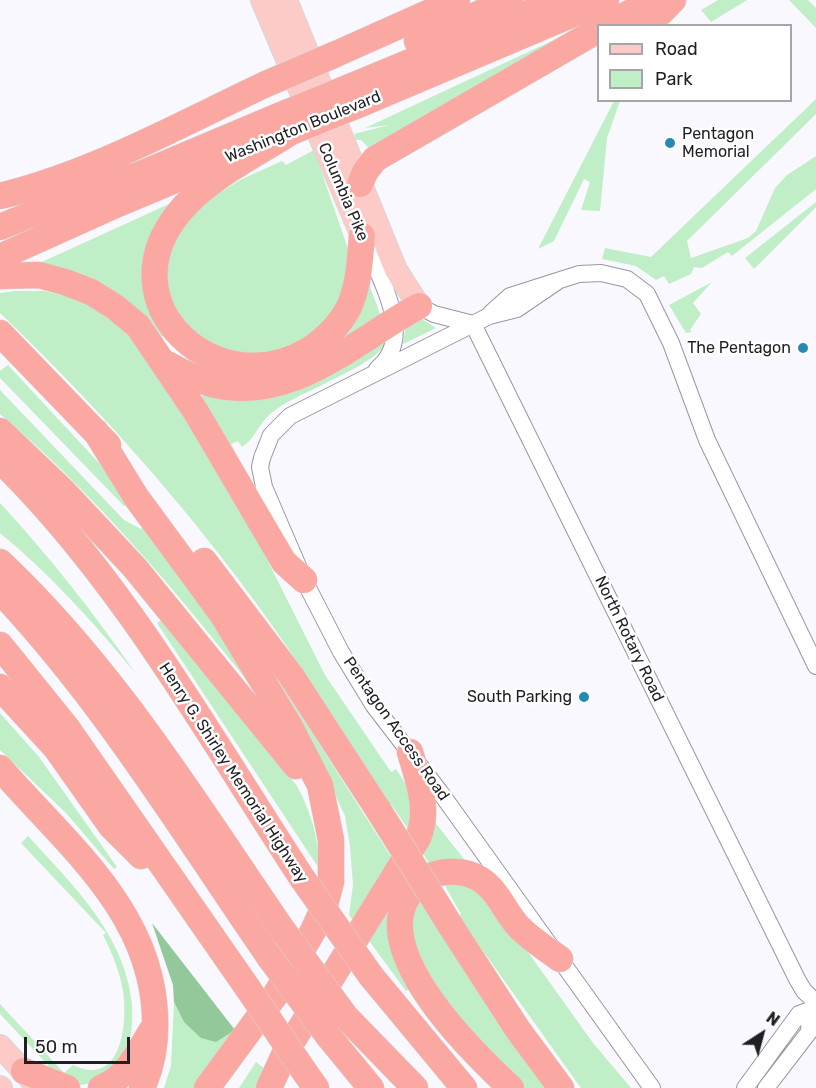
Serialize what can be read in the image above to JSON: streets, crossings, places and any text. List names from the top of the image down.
{
  "streets": {
    "highway": ["Washington Boulevard", "Henry G. Shirley Memorial Highway"],
    "main road": ["Columbia Pike"],
    "street": ["North Rotary Road", "Pentagon Access Road"]
  },
  "crossings": [
    ["Columbia Pike", "Pentagon Access Road"],
    ["North Rotary Road", "Pentagon Access Road"]
  ],
  "places": ["Pentagon Memorial", "The Pentagon", "South Parking"],
  "legend": ["Road", "Park"],
  "scale_bar": "50 m",
  "north": "top right"
}
